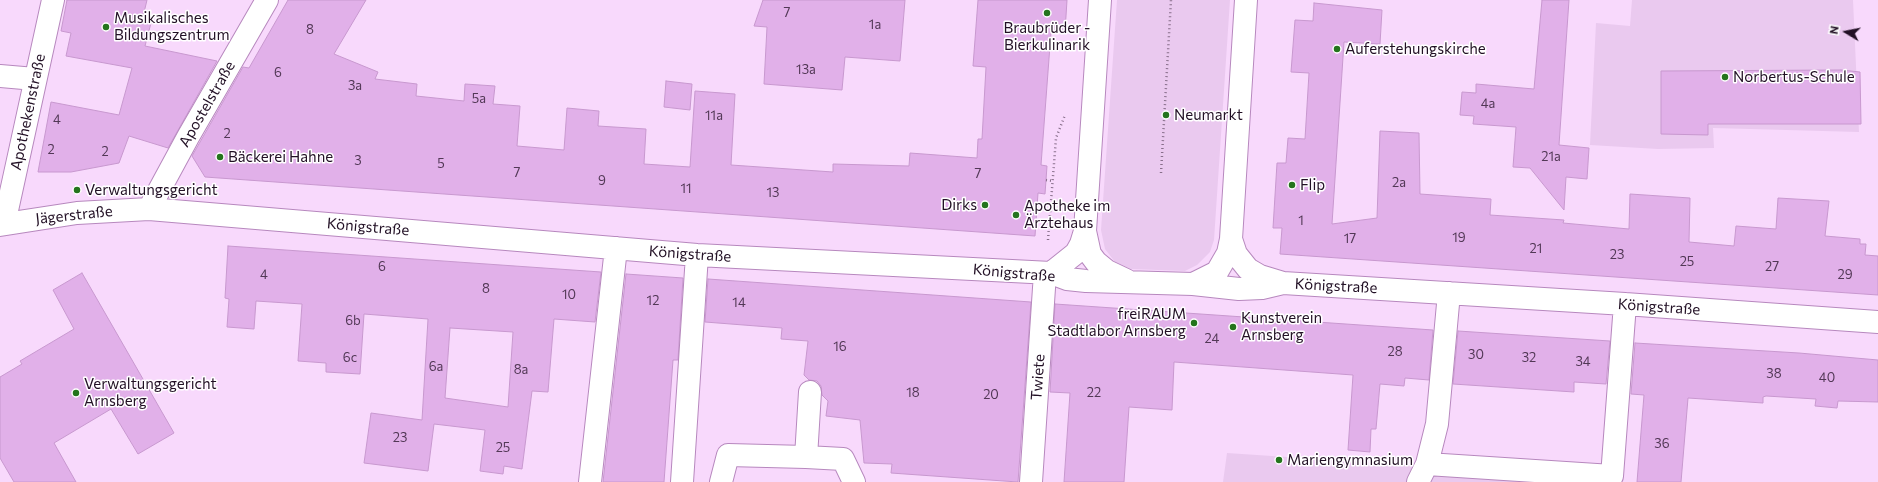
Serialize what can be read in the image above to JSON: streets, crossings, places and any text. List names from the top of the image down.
{
  "streets": {
    "street": [
      "Apostelstraße",
      "Apothekenstraße",
      "Jägerstraße",
      "Königstraße",
      "Twiete"
    ]
  },
  "crossings": [
    ["Apostelstraße", "Jägerstraße"],
    ["Apostelstraße", "Königstraße"],
    ["Apothekenstraße", "Jägerstraße"],
    ["Jägerstraße", "Königstraße"],
    ["Königstraße", "Twiete"]
  ],
  "places": [
    "Braubrüder - Bierkulinarik",
    "Musikalisches Bildungszentrum",
    "Auferstehungskirche",
    "Norbertus-Schule",
    "Neumarkt",
    "Bäckerei Hahne",
    "Flip",
    "Verwaltungsgericht",
    "Dirks",
    "Apotheke im Ärztehaus",
    "freiRAUM Stadtlabor Arnsberg",
    "Kunstverein Arnsberg",
    "Verwaltungsgericht Arnsberg",
    "Mariengymnasium"
  ],
  "house_numbers": [
    "7",
    "1a",
    "8",
    "13a",
    "6",
    "3a",
    "5a",
    "4a",
    "11a",
    "4",
    "2",
    "2",
    "2",
    "21a",
    "3",
    "5",
    "7",
    "7",
    "9",
    "2a",
    "11",
    "13",
    "1",
    "19",
    "17",
    "21",
    "23",
    "25",
    "6",
    "27",
    "4",
    "29",
    "8",
    "10",
    "12",
    "14",
    "6b",
    "24",
    "16",
    "28",
    "30",
    "6c",
    "32",
    "34",
    "6a",
    "8a",
    "38",
    "40",
    "18",
    "22",
    "20",
    "23",
    "36",
    "25"
  ],
  "north": "left"
}
